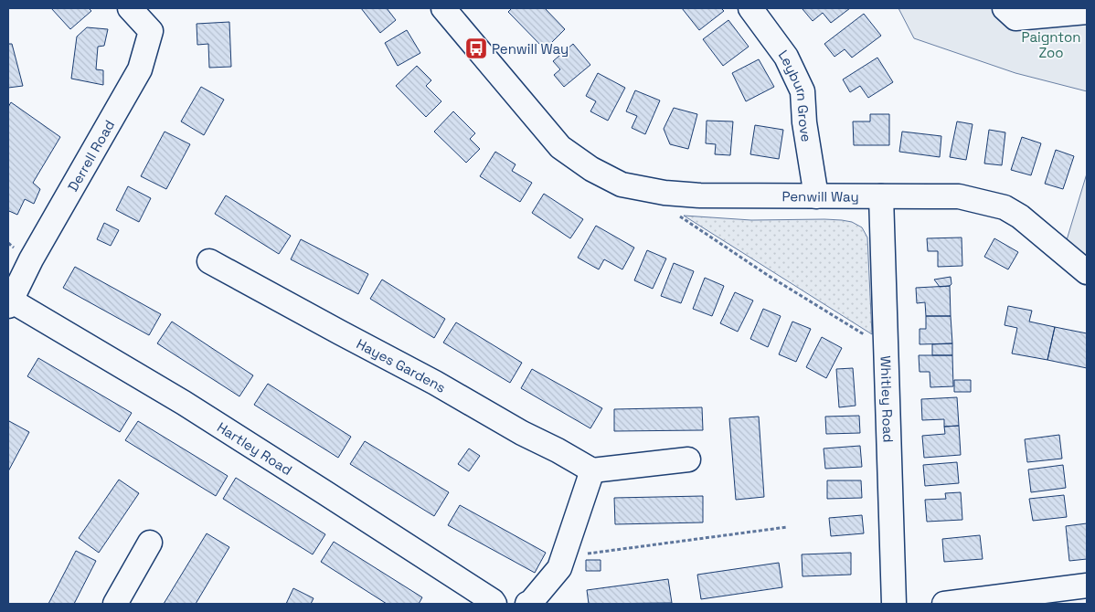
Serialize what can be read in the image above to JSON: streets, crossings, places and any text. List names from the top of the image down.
{
  "streets": {
    "street": [
      "Leyburn Grove",
      "Derrell Road",
      "Penwill Way",
      "Hayes Gardens",
      "Whitley Road",
      "Hartley Road"
    ]
  },
  "crossings": [
    ["Leyburn Grove", "Penwill Way"],
    ["Derrell Road", "Hartley Road"],
    ["Penwill Way", "Whitley Road"]
  ],
  "parks": ["Paignton Zoo"],
  "places": {
    "bus stop": ["Penwill Way"]
  }
}
